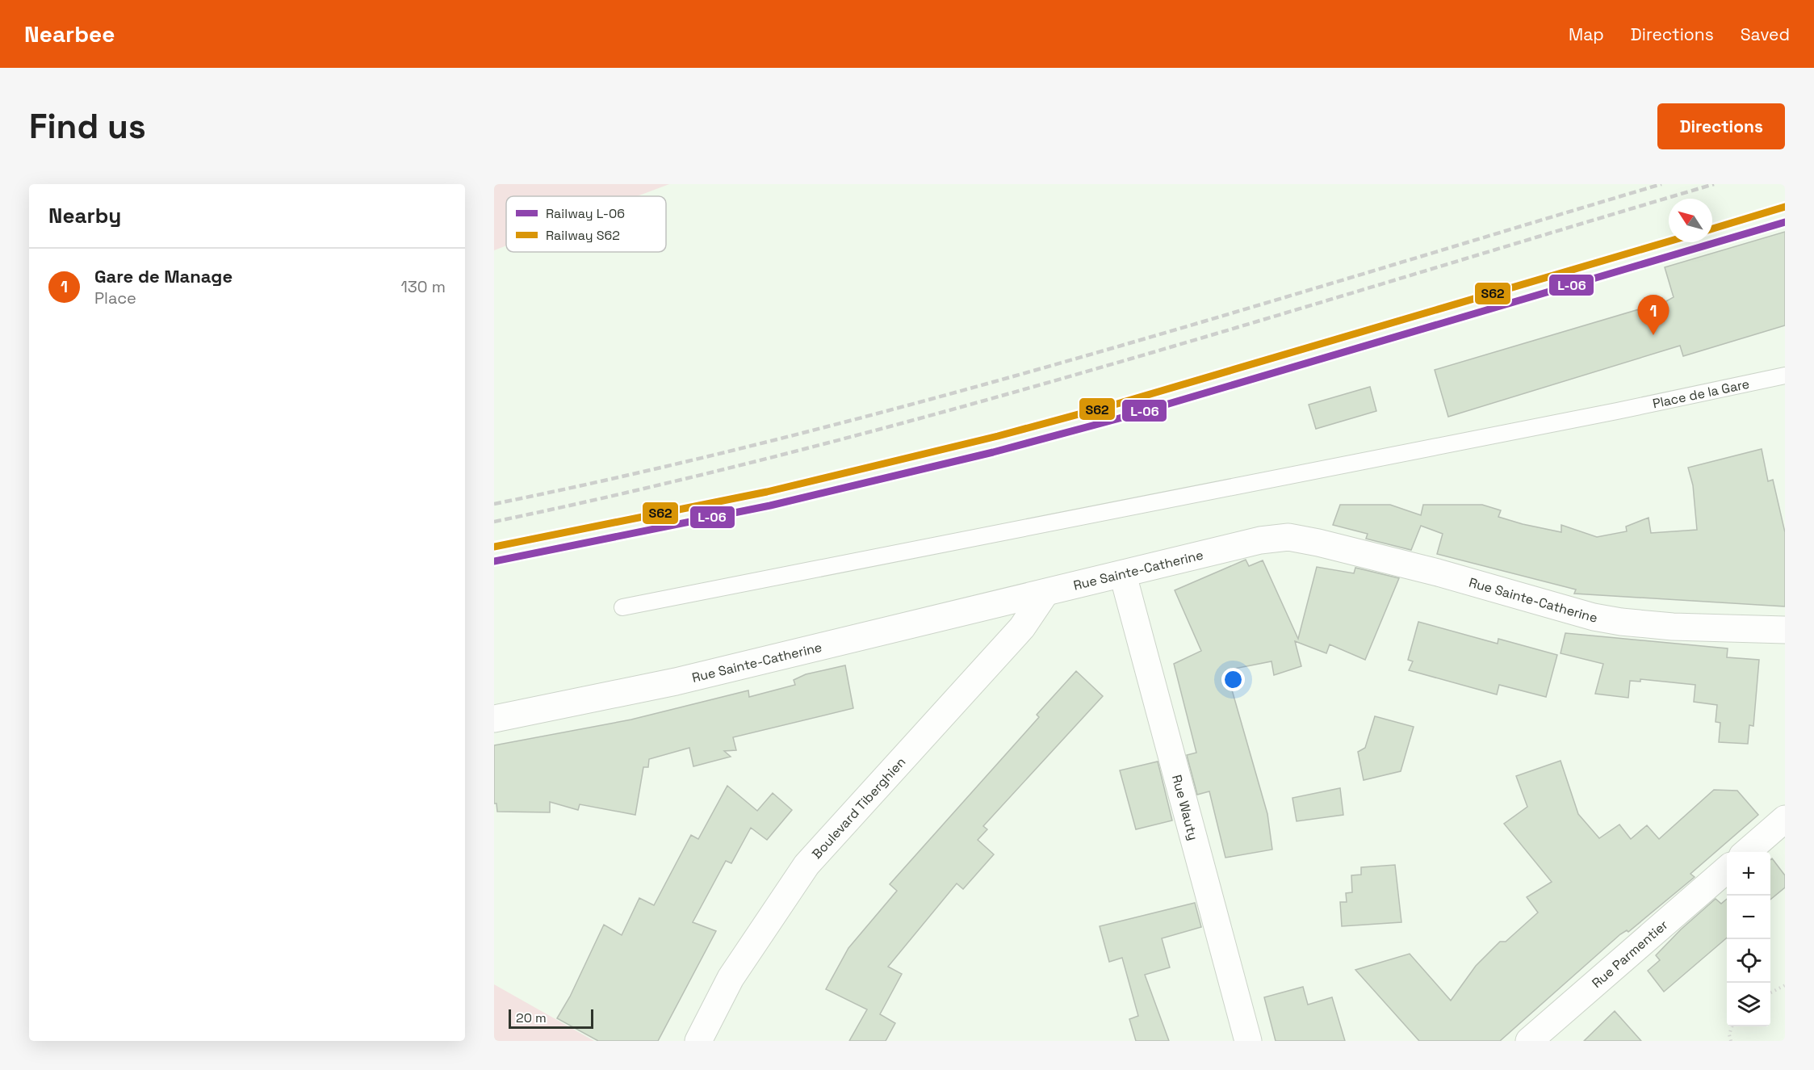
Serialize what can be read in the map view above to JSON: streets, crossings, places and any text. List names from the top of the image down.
{
  "streets": {
    "street": [
      "Rue Sainte-Catherine",
      "Boulevard Tiberghien",
      "Rue Wauty",
      "Rue Parmentier"
    ],
    "lane": ["Place de la Gare"]
  },
  "crossings": [
    ["Rue Sainte-Catherine", "Boulevard Tiberghien"],
    ["Rue Sainte-Catherine", "Rue Wauty"]
  ],
  "lines": ["rail line S62", "rail line L-06"],
  "legend": ["Railway L-06", "Railway S62"],
  "scale_bar": "20 m",
  "north": "top left",
  "page": {
    "header": "Nearbee",
    "nav": ["Map", "Directions", "Saved"],
    "buttons": "Directions",
    "title": "Find us",
    "heading": "Nearby",
    "list": [
      {
        "mark": "1",
        "name": "Gare de Manage",
        "note": "Place",
        "value": "130 m"
      }
    ],
    "pins": "1",
    "map_buttons": ["+", "−"],
    "scale": "20 m"
  }
}
